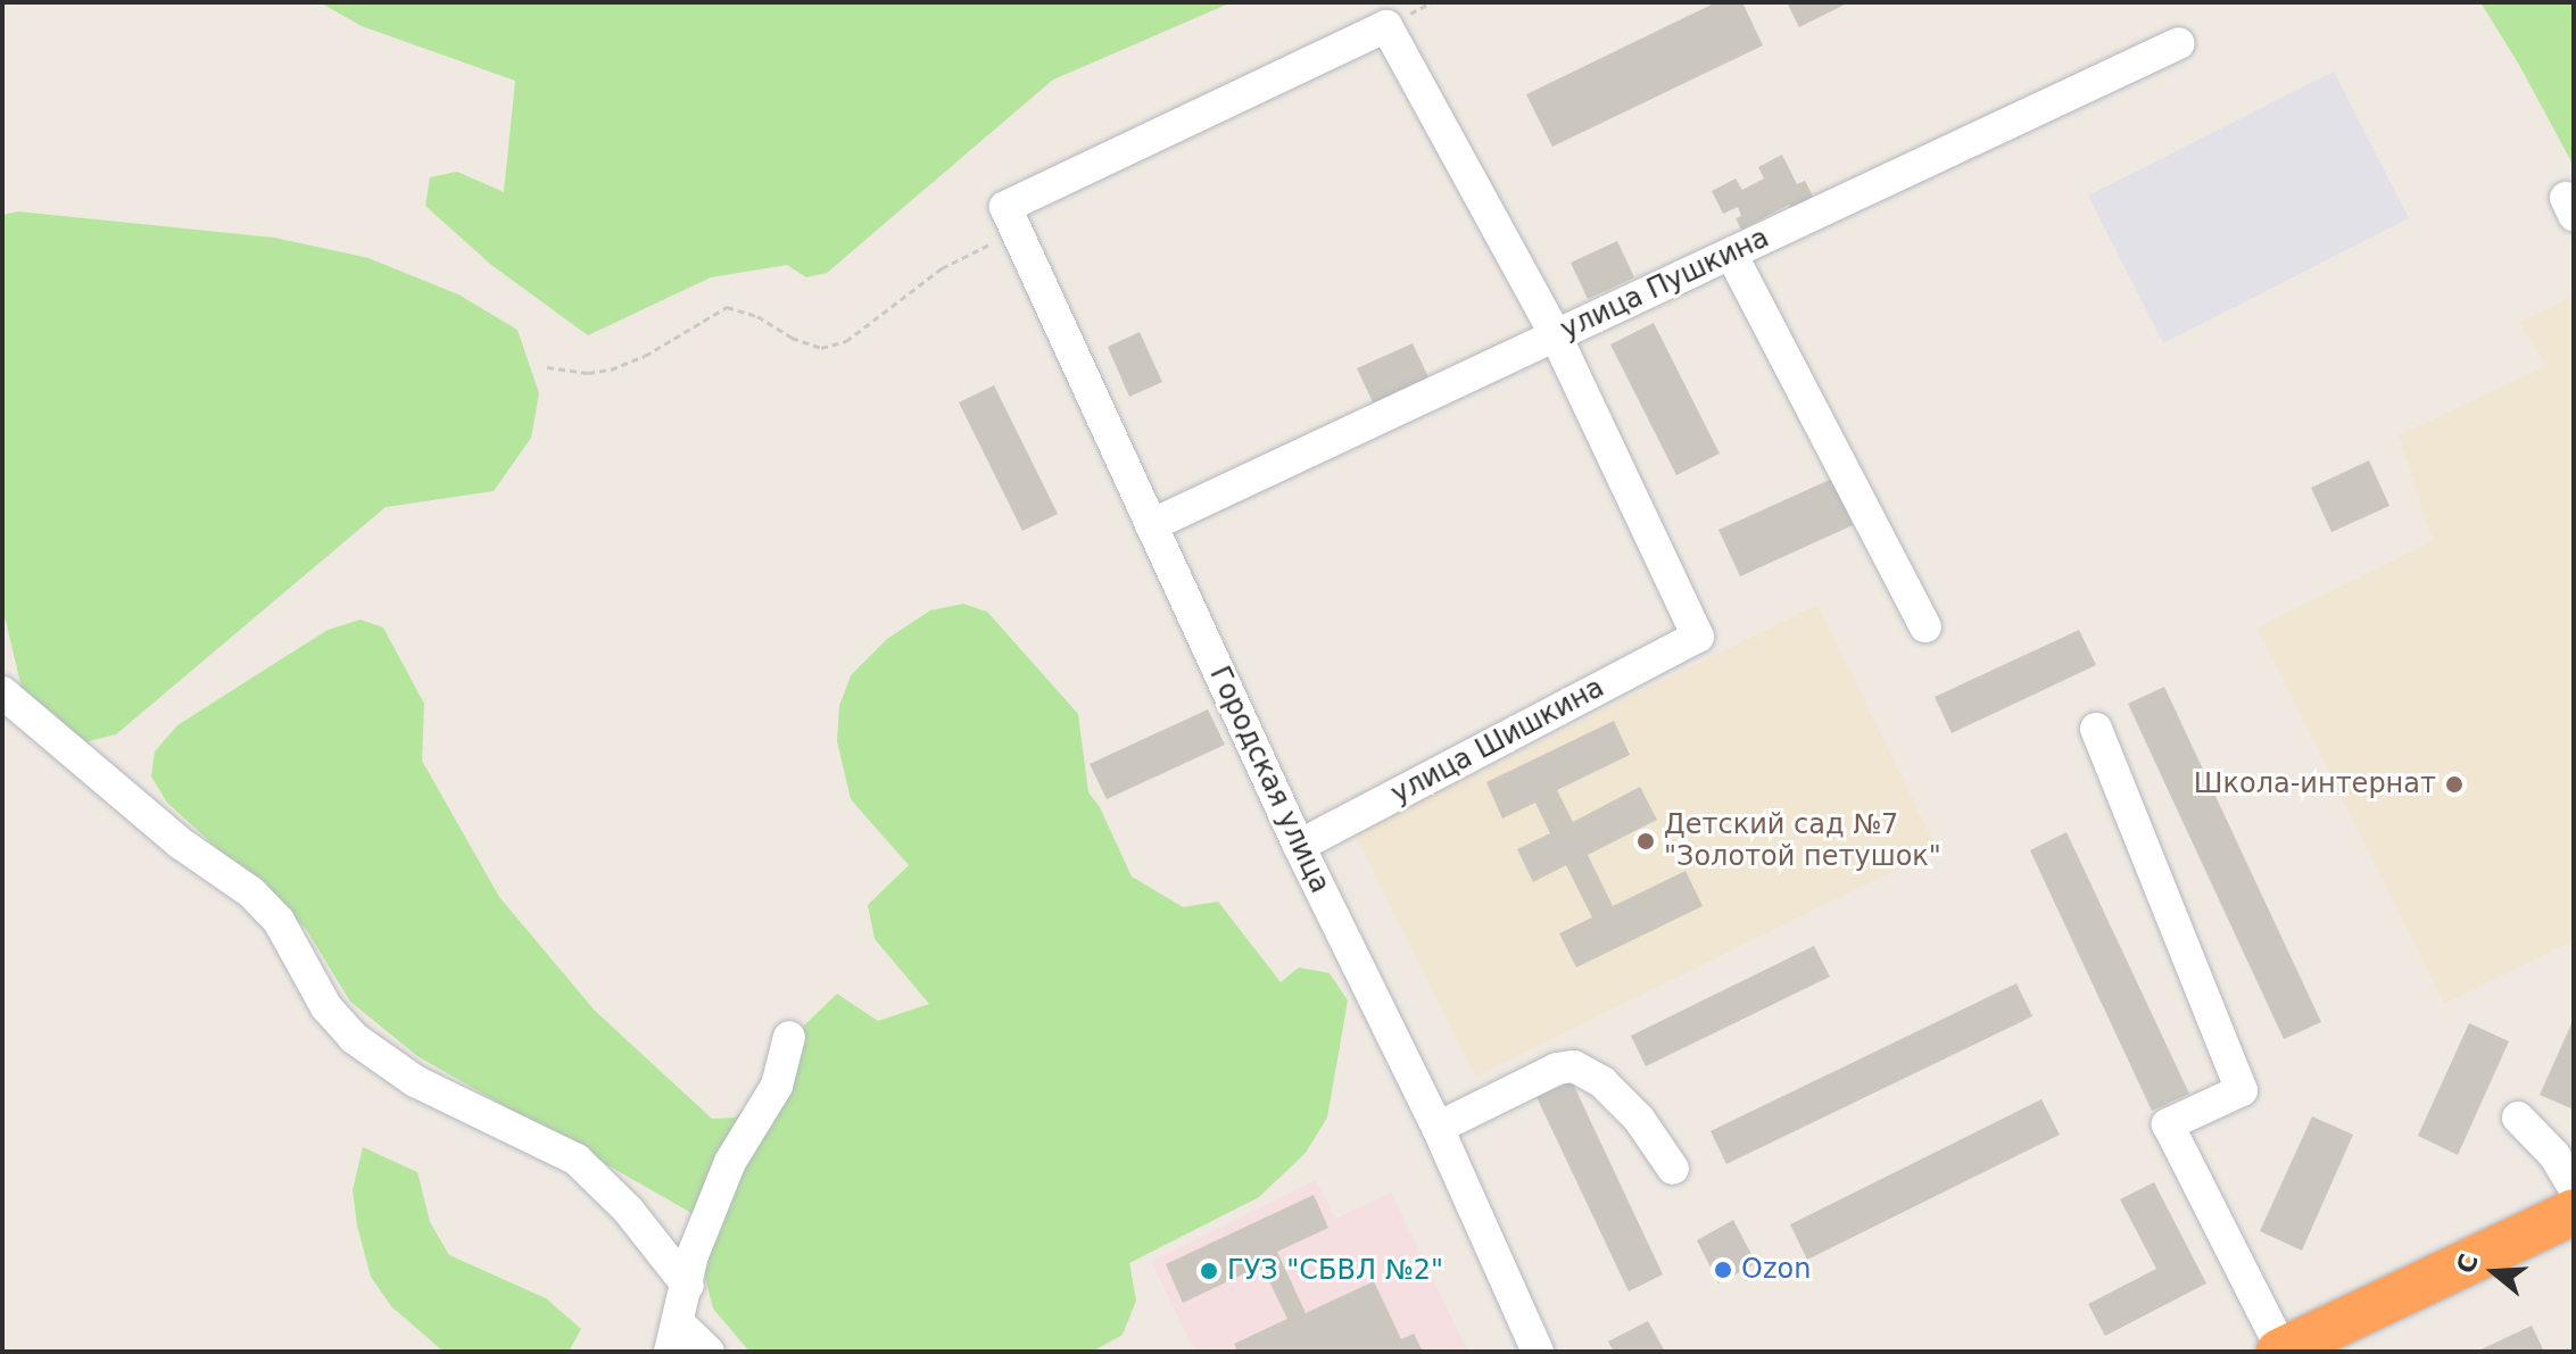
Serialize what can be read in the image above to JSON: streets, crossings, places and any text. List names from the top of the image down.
{
  "streets": {
    "street": ["улица Пушкина", "улица Шишкина", "Городская улица"]
  },
  "crossings": [
    ["улица Пушкина", "улица Шишкина"],
    ["улица Пушкина", "Городская улица"],
    ["улица Шишкина", "Городская улица"]
  ],
  "places": [
    "Школа-интернат",
    "Детский сад №7 \"Золотой петушок\"",
    "Ozon",
    "ГУЗ \"СБВЛ №2\""
  ],
  "north": "left"
}
